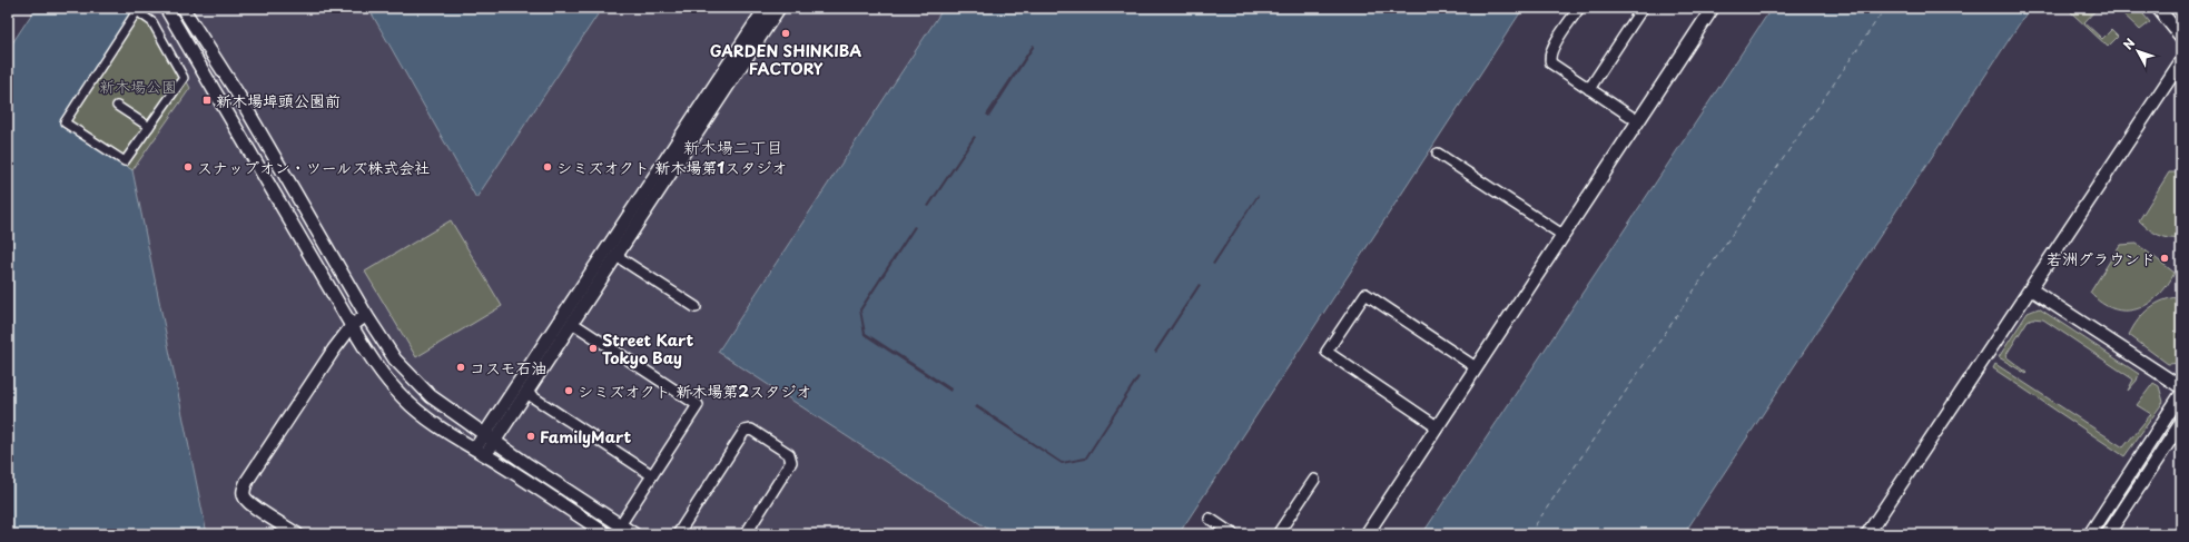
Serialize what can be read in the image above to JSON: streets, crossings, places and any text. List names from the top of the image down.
{
  "districts": ["新木場二丁目"],
  "parks": ["新木場公園"],
  "places": {
    "other": [
      "GARDEN SHINKIBA FACTORY",
      "スナップオン・ツールズ株式会社",
      "シミズオクト 新木場第1スタジオ",
      "若洲グラウンド",
      "Street Kart Tokyo Bay",
      "コスモ石油",
      "シミズオクト 新木場第2スタジオ",
      "FamilyMart"
    ],
    "transit": ["新木場埠頭公園前"]
  },
  "north": "top left"
}
